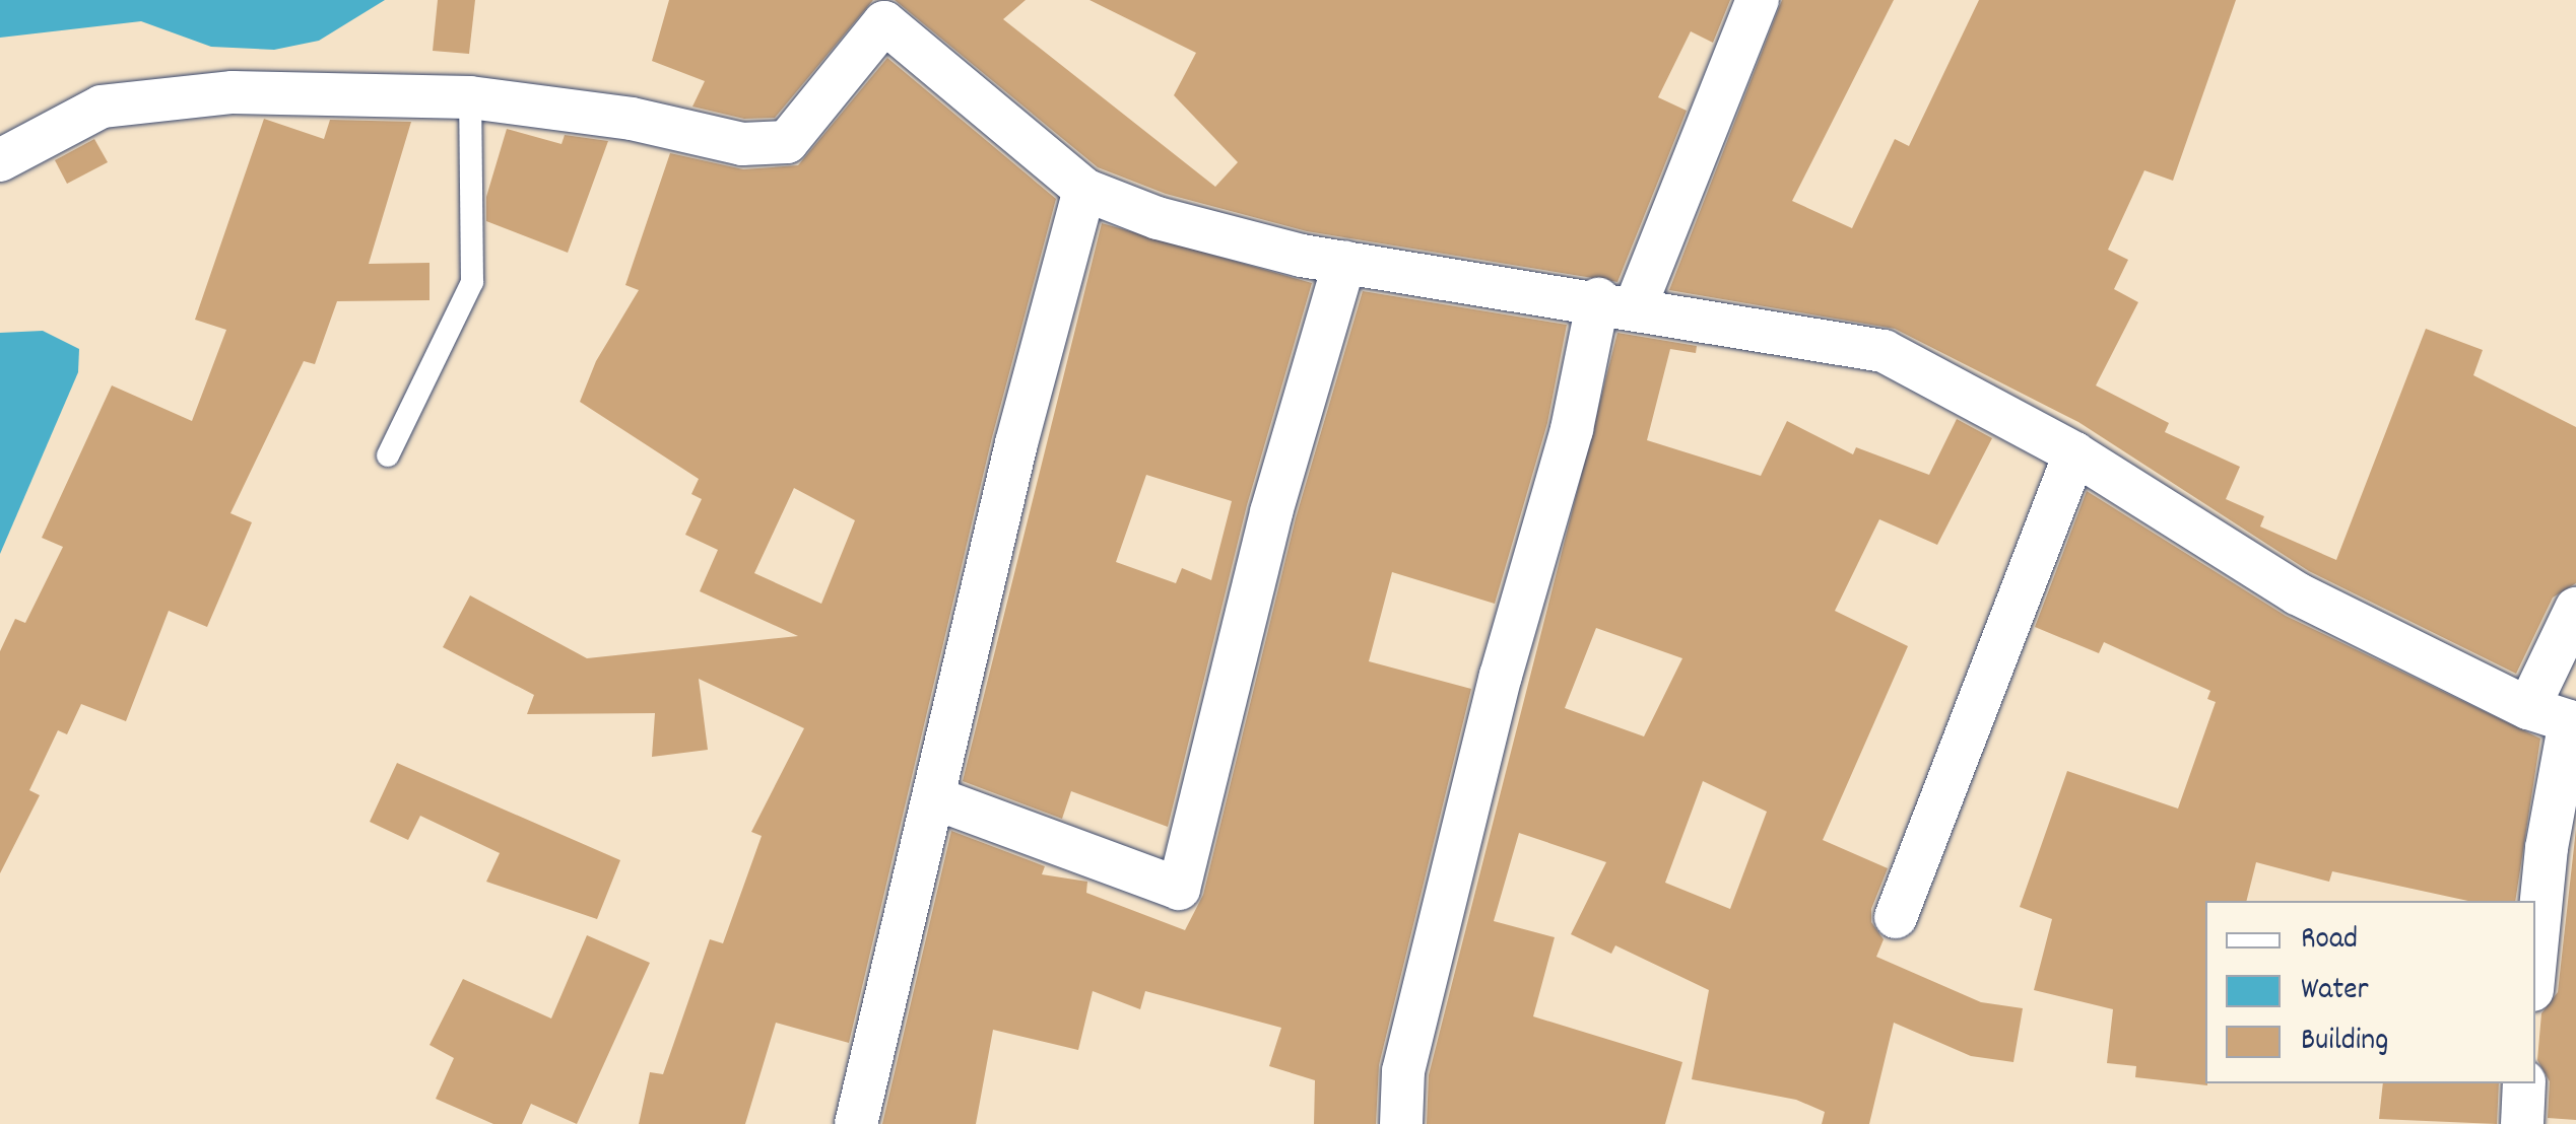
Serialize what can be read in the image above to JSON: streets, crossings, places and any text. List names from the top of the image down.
{
  "legend": ["Road", "Water", "Building"]
}
